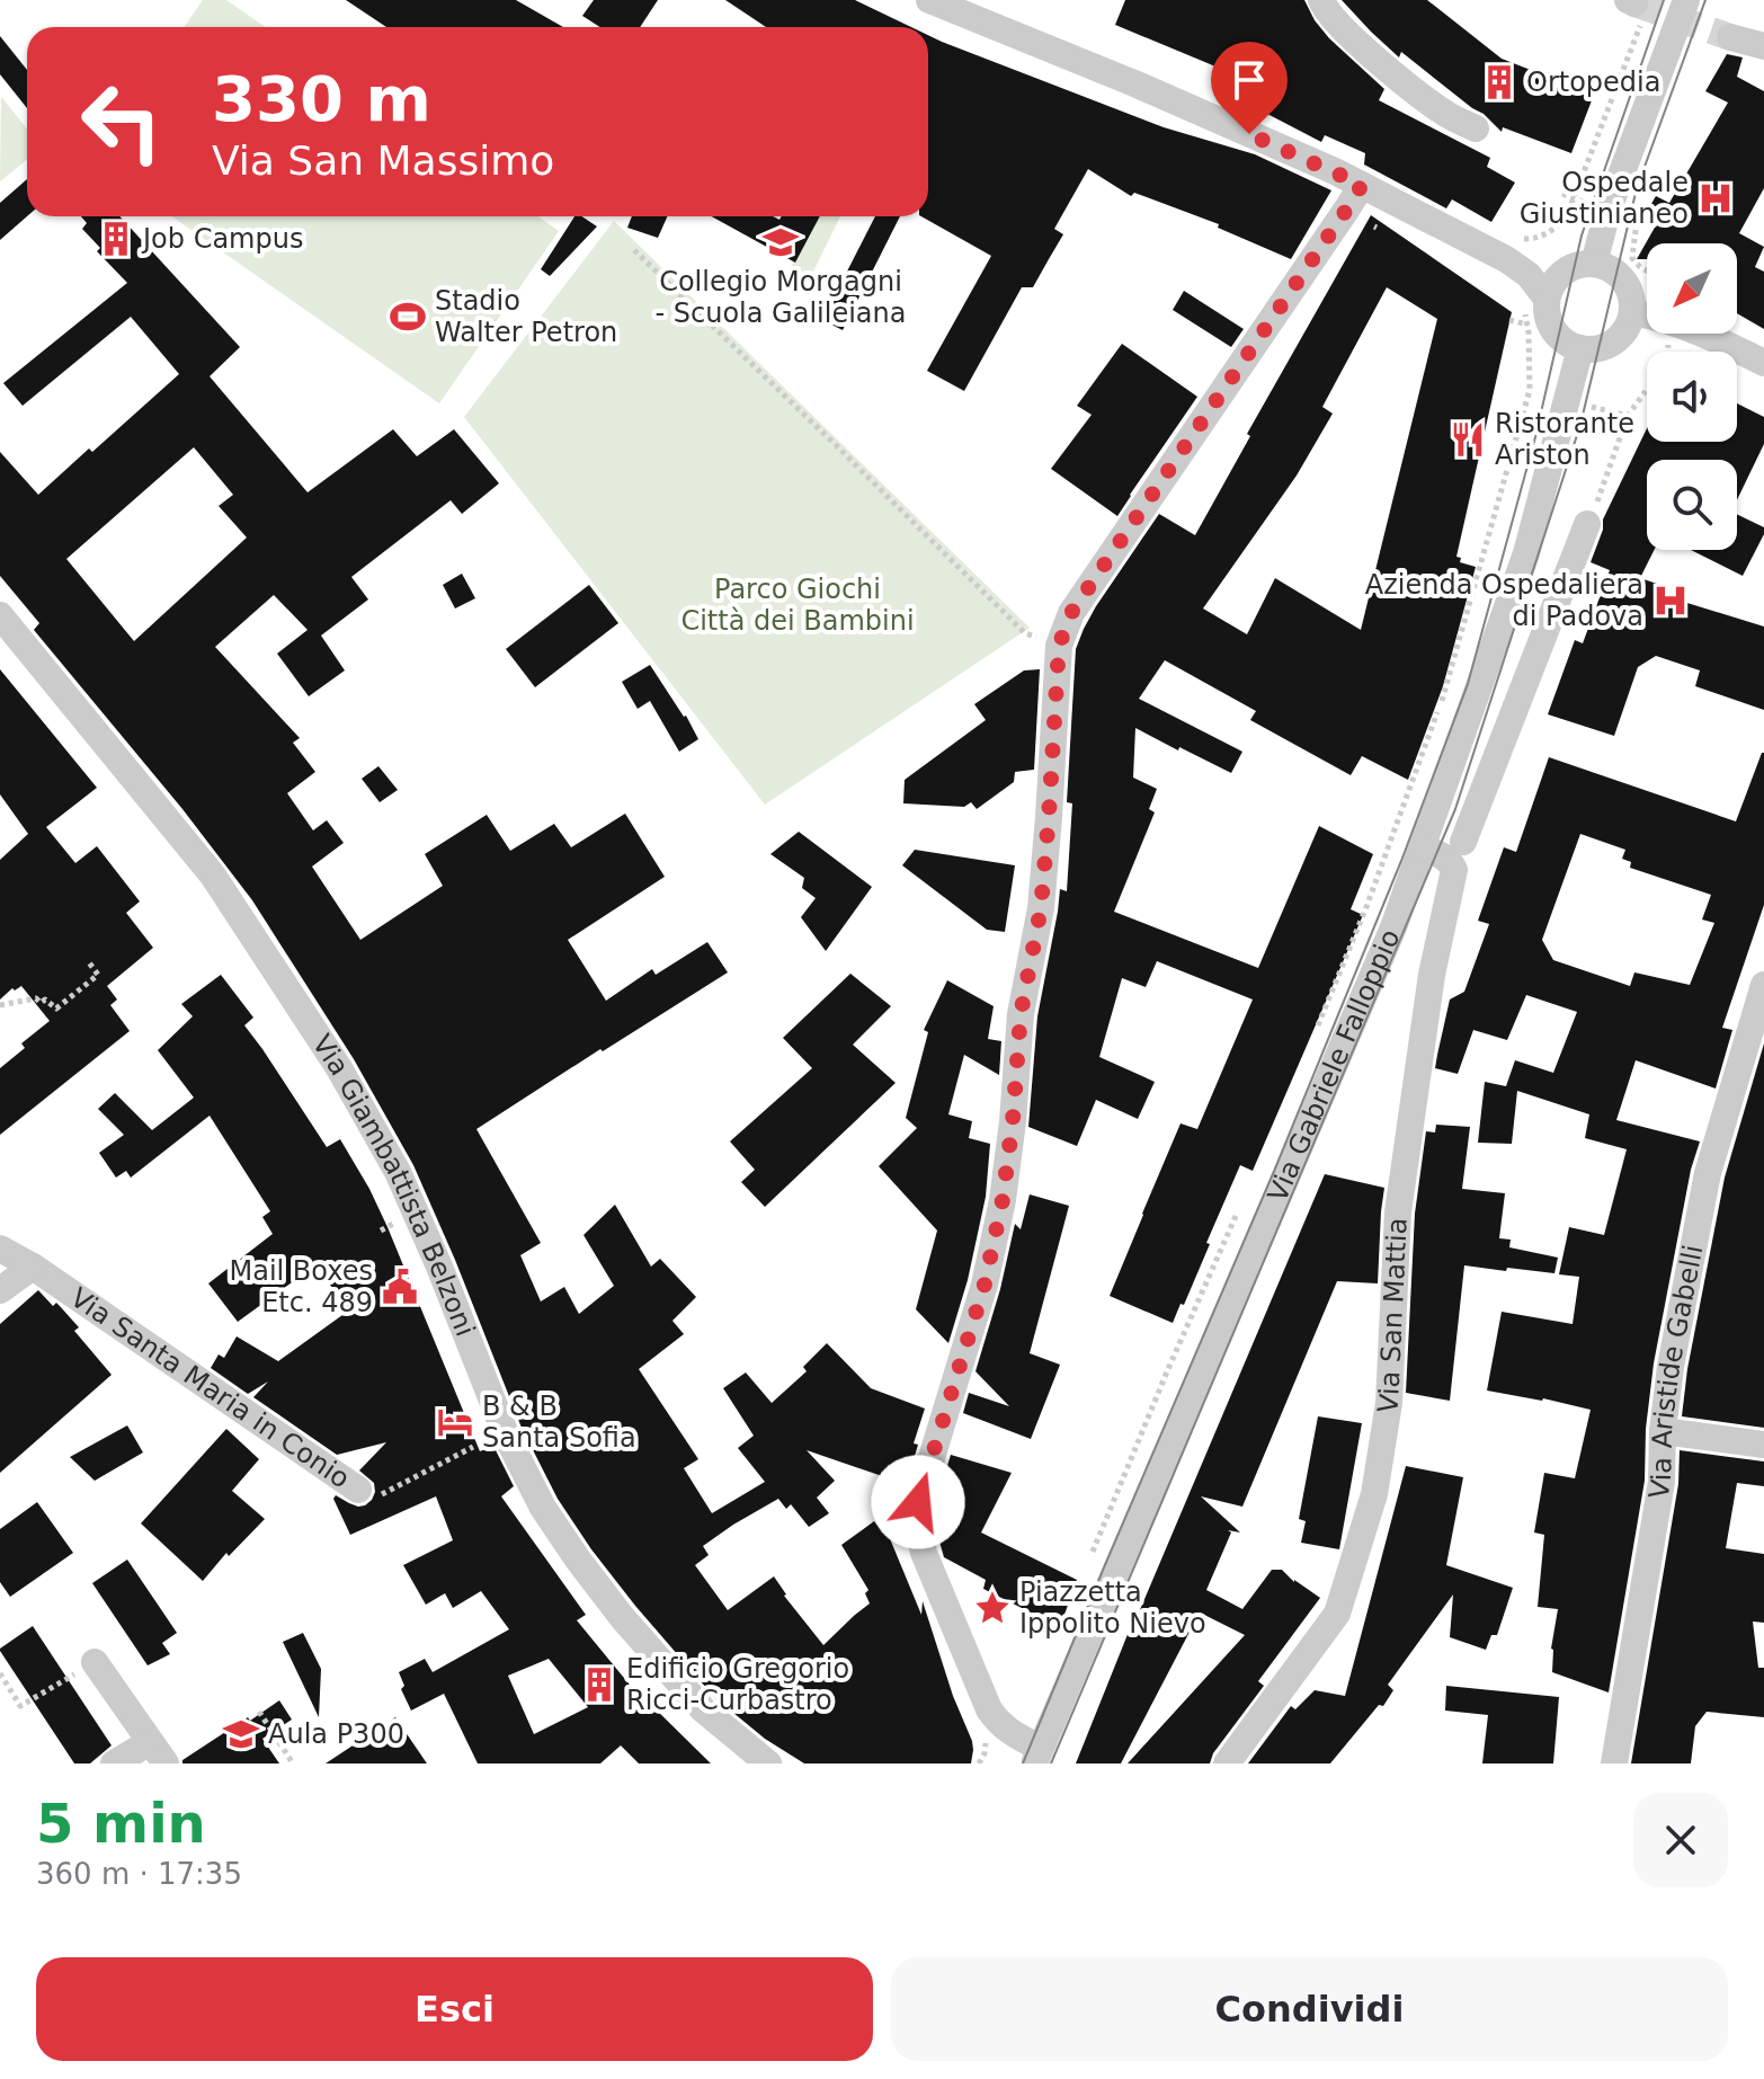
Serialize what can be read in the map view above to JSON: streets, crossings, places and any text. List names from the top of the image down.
{
  "streets": {
    "street": [
      "Via Gabriele Falloppio",
      "Via Giambattista Belzoni",
      "Via San Mattia",
      "Via Aristide Gabelli",
      "Via Santa Maria in Conio"
    ]
  },
  "crossings": [
    ["Via Gabriele Falloppio", "Via San Mattia"]
  ],
  "parks": ["Parco Giochi Città dei Bambini"],
  "places": {
    "building": ["Ortopedia", "Job Campus", "Edificio Gregorio Ricci-Curbastro"],
    "hospital": ["Ospedale Giustinianeo", "Azienda Ospedaliera di Padova"],
    "school or university": ["Collegio Morgagni - Scuola Galileiana", "Aula P300"],
    "sports": ["Stadio Walter Petron"],
    "restaurant": ["Ristorante Ariston"],
    "public building": ["Mail Boxes Etc. 489"],
    "hotel": ["B & B Santa Sofia"],
    "place": ["Piazzetta Ippolito Nievo"]
  },
  "north": "bottom left",
  "page": {
    "turn": ["330 m", "Via San Massimo"],
    "heading": ["5 min", "360 m · 17:35"],
    "buttons": ["Esci", "Condividi"]
  }
}
